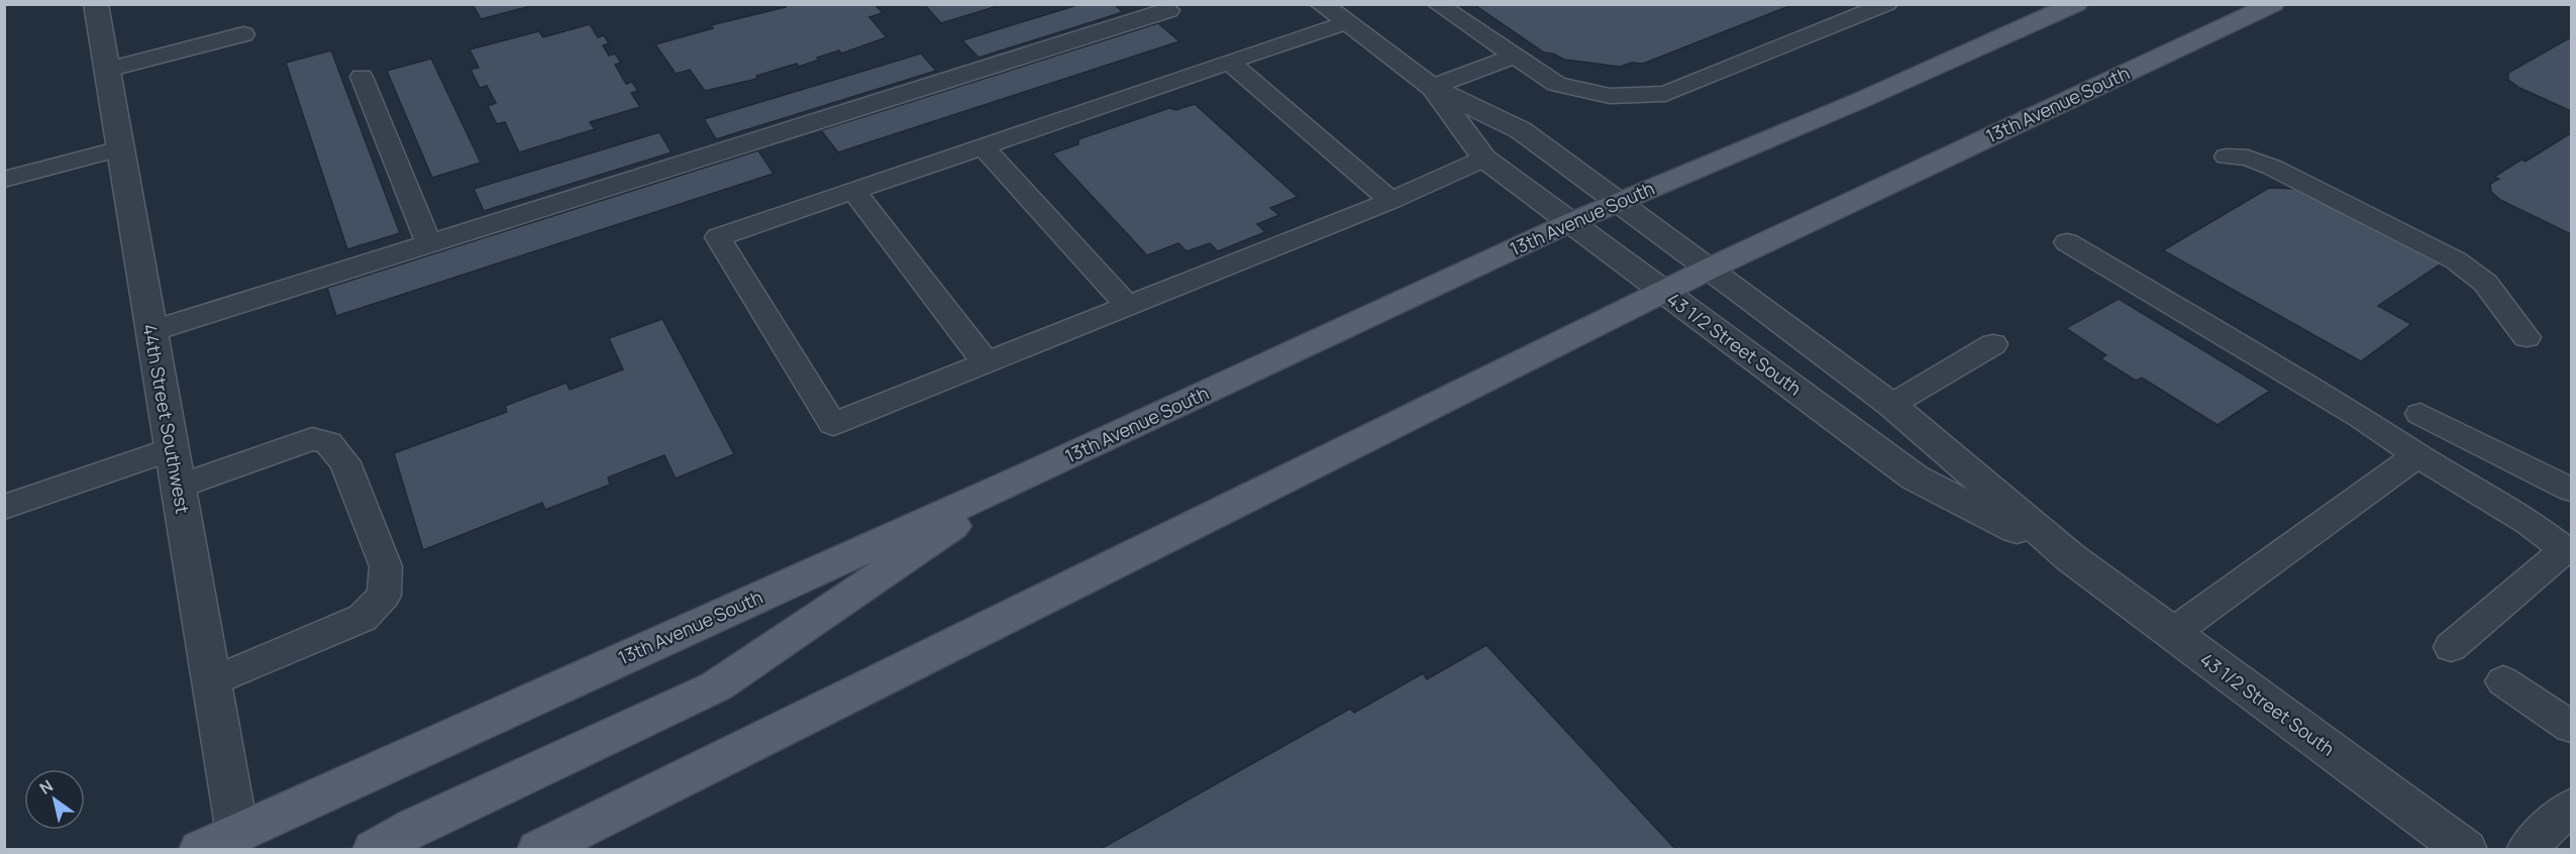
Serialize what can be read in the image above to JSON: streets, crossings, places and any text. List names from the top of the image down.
{
  "streets": {
    "main road": ["13th Avenue South"],
    "street": ["43 1/2 Street South", "44th Street Southwest"]
  },
  "crossings": [
    ["13th Avenue South", "43 1/2 Street South"],
    ["13th Avenue South", "44th Street Southwest"]
  ],
  "north": "top left"
}
